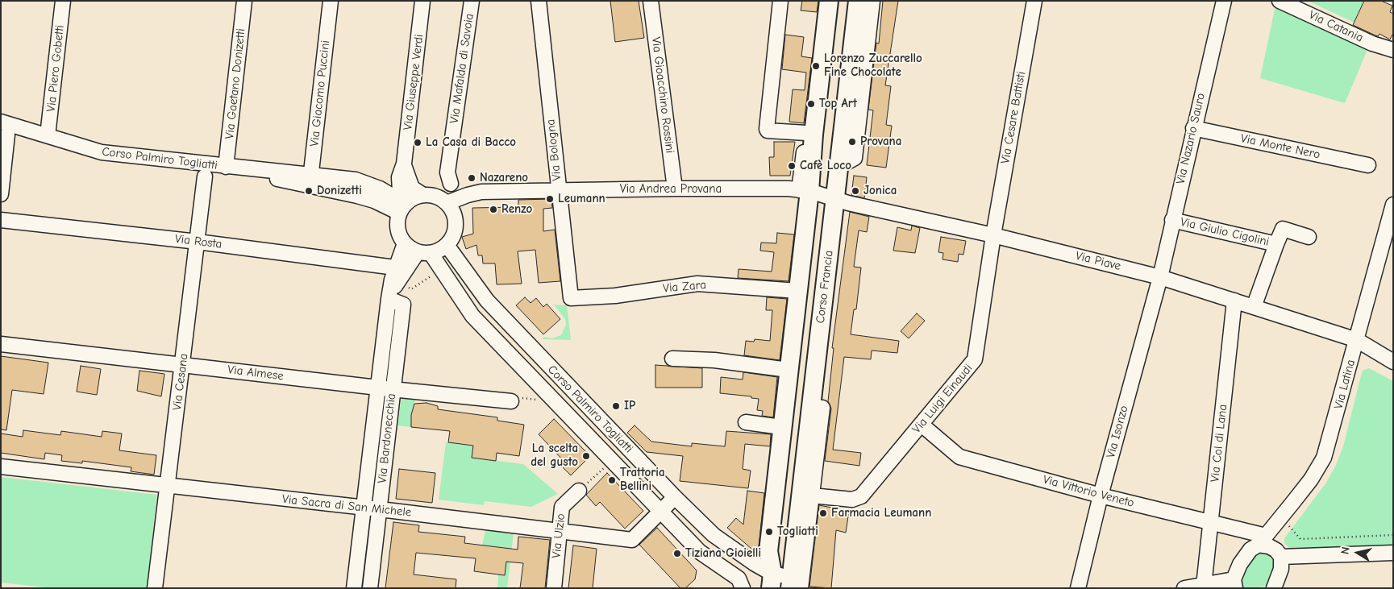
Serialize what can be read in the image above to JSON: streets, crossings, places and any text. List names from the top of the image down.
{
  "streets": {
    "main road": ["Corso Francia"],
    "street": [
      "Via Catania",
      "Via Piero Gobetti",
      "Via Mafalda di Savoia",
      "Via Giuseppe Verdi",
      "Via Gaetano Donizetti",
      "Via Giacomo Puccini",
      "Via Gioacchino Rossini",
      "Via Cesare Battisti",
      "Via Nazario Sauro",
      "Via Monte Nero",
      "Via Bologna",
      "Corso Palmiro Togliatti",
      "Via Andrea Provana",
      "Via Giulio Cigolini",
      "Via Rosta",
      "Via Piave",
      "Via Zara",
      "Via Almese",
      "Via Cesana",
      "Via Latina",
      "Via Luigi Einaudi",
      "Via Isonzo",
      "Via Bardonecchia",
      "Via Col di Lana",
      "Via Vittorio Veneto",
      "Via Sacra di San Michele",
      "Via Ulzio"
    ]
  },
  "crossings": [
    ["Via Piero Gobetti", "Corso Palmiro Togliatti"],
    ["Via Mafalda di Savoia", "Via Andrea Provana"],
    ["Via Giuseppe Verdi", "Corso Palmiro Togliatti"],
    ["Via Giuseppe Verdi", "Via Andrea Provana"],
    ["Via Giuseppe Verdi", "Via Bardonecchia"],
    ["Via Gaetano Donizetti", "Corso Palmiro Togliatti"],
    ["Via Giacomo Puccini", "Corso Palmiro Togliatti"],
    ["Via Gioacchino Rossini", "Via Andrea Provana"],
    ["Via Cesare Battisti", "Via Piave"],
    ["Via Cesare Battisti", "Via Luigi Einaudi"],
    ["Via Nazario Sauro", "Via Monte Nero"],
    ["Via Nazario Sauro", "Via Giulio Cigolini"],
    ["Via Nazario Sauro", "Via Piave"],
    ["Via Nazario Sauro", "Via Isonzo"],
    ["Via Bologna", "Via Andrea Provana"],
    ["Via Bologna", "Via Zara"],
    ["Corso Palmiro Togliatti", "Via Andrea Provana"],
    ["Corso Palmiro Togliatti", "Corso Francia"],
    ["Corso Palmiro Togliatti", "Via Bardonecchia"],
    ["Corso Palmiro Togliatti", "Via Sacra di San Michele"],
    ["Via Andrea Provana", "Via Piave"],
    ["Via Andrea Provana", "Corso Francia"],
    ["Via Andrea Provana", "Via Bardonecchia"],
    ["Via Giulio Cigolini", "Via Piave"],
    ["Via Rosta", "Via Cesana"],
    ["Via Rosta", "Via Bardonecchia"],
    ["Via Piave", "Corso Francia"],
    ["Via Piave", "Via Latina"],
    ["Via Piave", "Via Luigi Einaudi"],
    ["Via Piave", "Via Isonzo"],
    ["Via Piave", "Via Col di Lana"],
    ["Via Almese", "Via Cesana"],
    ["Via Almese", "Via Bardonecchia"],
    ["Via Cesana", "Via Sacra di San Michele"],
    ["Via Latina", "Via Vittorio Veneto"],
    ["Via Luigi Einaudi", "Via Vittorio Veneto"],
    ["Via Isonzo", "Via Vittorio Veneto"],
    ["Via Bardonecchia", "Via Sacra di San Michele"],
    ["Via Col di Lana", "Via Vittorio Veneto"],
    ["Via Sacra di San Michele", "Via Ulzio"]
  ],
  "places": [
    "Lorenzo Zuccarello Fine Chocolate",
    "Top Art",
    "Provana",
    "La Casa di Bacco",
    "Cafè Loco",
    "Nazareno",
    "Donizetti",
    "Jonica",
    "Leumann",
    "Renzo",
    "IP",
    "La scelta del gusto",
    "Trattoria Bellini",
    "Farmacia Leumann",
    "Togliatti",
    "Tiziana Gioielli"
  ],
  "north": "left"
}
